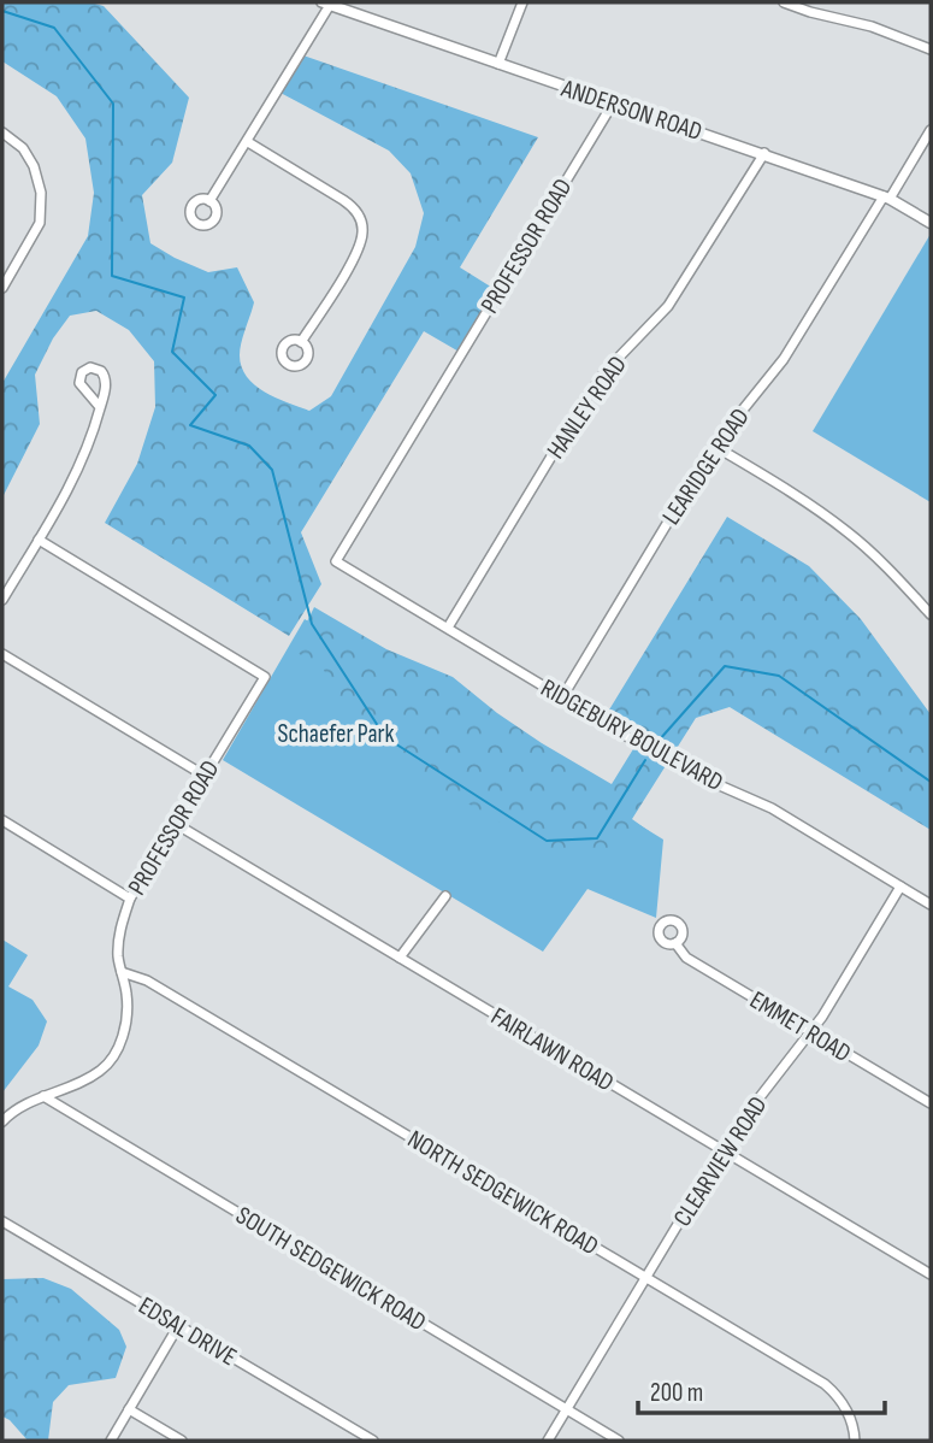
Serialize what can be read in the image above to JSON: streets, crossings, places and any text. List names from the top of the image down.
{
  "streets": {
    "street": [
      "ANDERSON ROAD",
      "PROFESSOR ROAD",
      "HANLEY ROAD",
      "LEARIDGE ROAD",
      "RIDGEBURY BOULEVARD",
      "EMMET ROAD",
      "FAIRLAWN ROAD",
      "CLEARVIEW ROAD",
      "NORTH SEDGEWICK ROAD",
      "SOUTH SEDGEWICK ROAD",
      "EDSAL DRIVE"
    ]
  },
  "crossings": [
    ["ANDERSON ROAD", "PROFESSOR ROAD"],
    ["ANDERSON ROAD", "HANLEY ROAD"],
    ["ANDERSON ROAD", "LEARIDGE ROAD"],
    ["PROFESSOR ROAD", "RIDGEBURY BOULEVARD"],
    ["PROFESSOR ROAD", "FAIRLAWN ROAD"],
    ["PROFESSOR ROAD", "NORTH SEDGEWICK ROAD"],
    ["PROFESSOR ROAD", "SOUTH SEDGEWICK ROAD"],
    ["HANLEY ROAD", "RIDGEBURY BOULEVARD"],
    ["LEARIDGE ROAD", "RIDGEBURY BOULEVARD"],
    ["RIDGEBURY BOULEVARD", "CLEARVIEW ROAD"],
    ["EMMET ROAD", "CLEARVIEW ROAD"],
    ["FAIRLAWN ROAD", "CLEARVIEW ROAD"],
    ["CLEARVIEW ROAD", "NORTH SEDGEWICK ROAD"],
    ["CLEARVIEW ROAD", "SOUTH SEDGEWICK ROAD"]
  ],
  "parks": ["Schaefer Park"],
  "scale_bar": "200 m"
}
